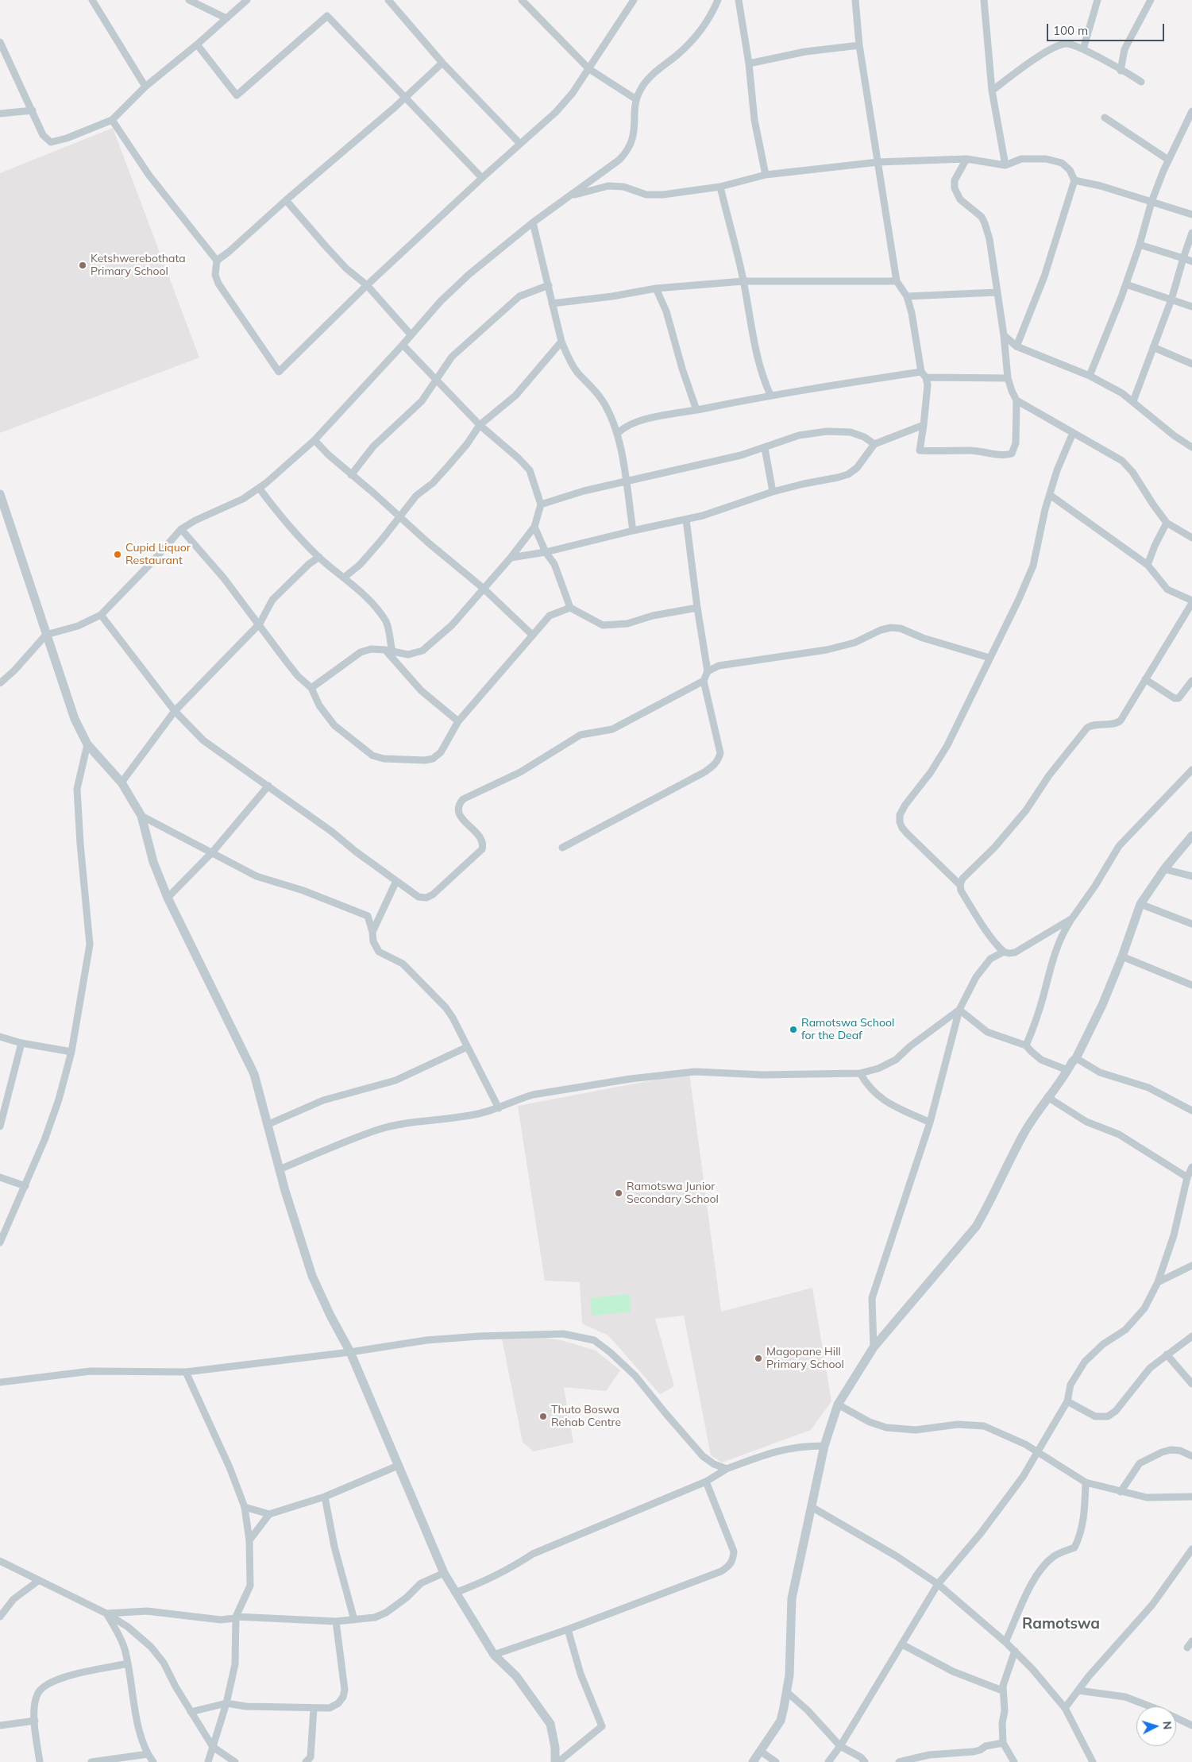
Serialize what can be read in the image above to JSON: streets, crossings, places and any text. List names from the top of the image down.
{
  "districts": ["Ramotswa"],
  "places": [
    "Ketshwerebothata Primary School",
    "Cupid Liquor Restaurant",
    "Ramotswa School for the Deaf",
    "Ramotswa Junior Secondary School",
    "Magopane Hill Primary School",
    "Thuto Boswa Rehab Centre"
  ],
  "scale_bar": "100 m",
  "north": "right"
}
